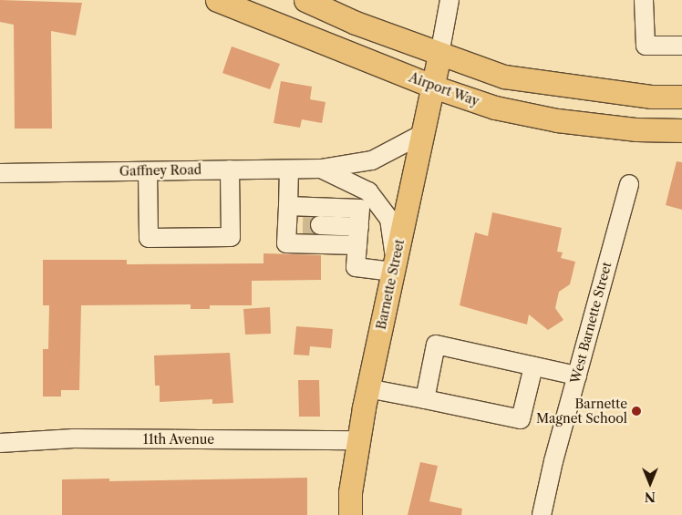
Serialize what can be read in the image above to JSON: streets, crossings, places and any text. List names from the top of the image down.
{
  "streets": {
    "main road": ["Airport Way", "Barnette Street"],
    "street": ["Gaffney Road", "West Barnette Street", "11th Avenue"]
  },
  "crossings": [
    ["Airport Way", "Barnette Street"],
    ["Gaffney Road", "Barnette Street"],
    ["Barnette Street", "11th Avenue"]
  ],
  "places": ["Barnette Magnet School"],
  "north": "bottom"
}
